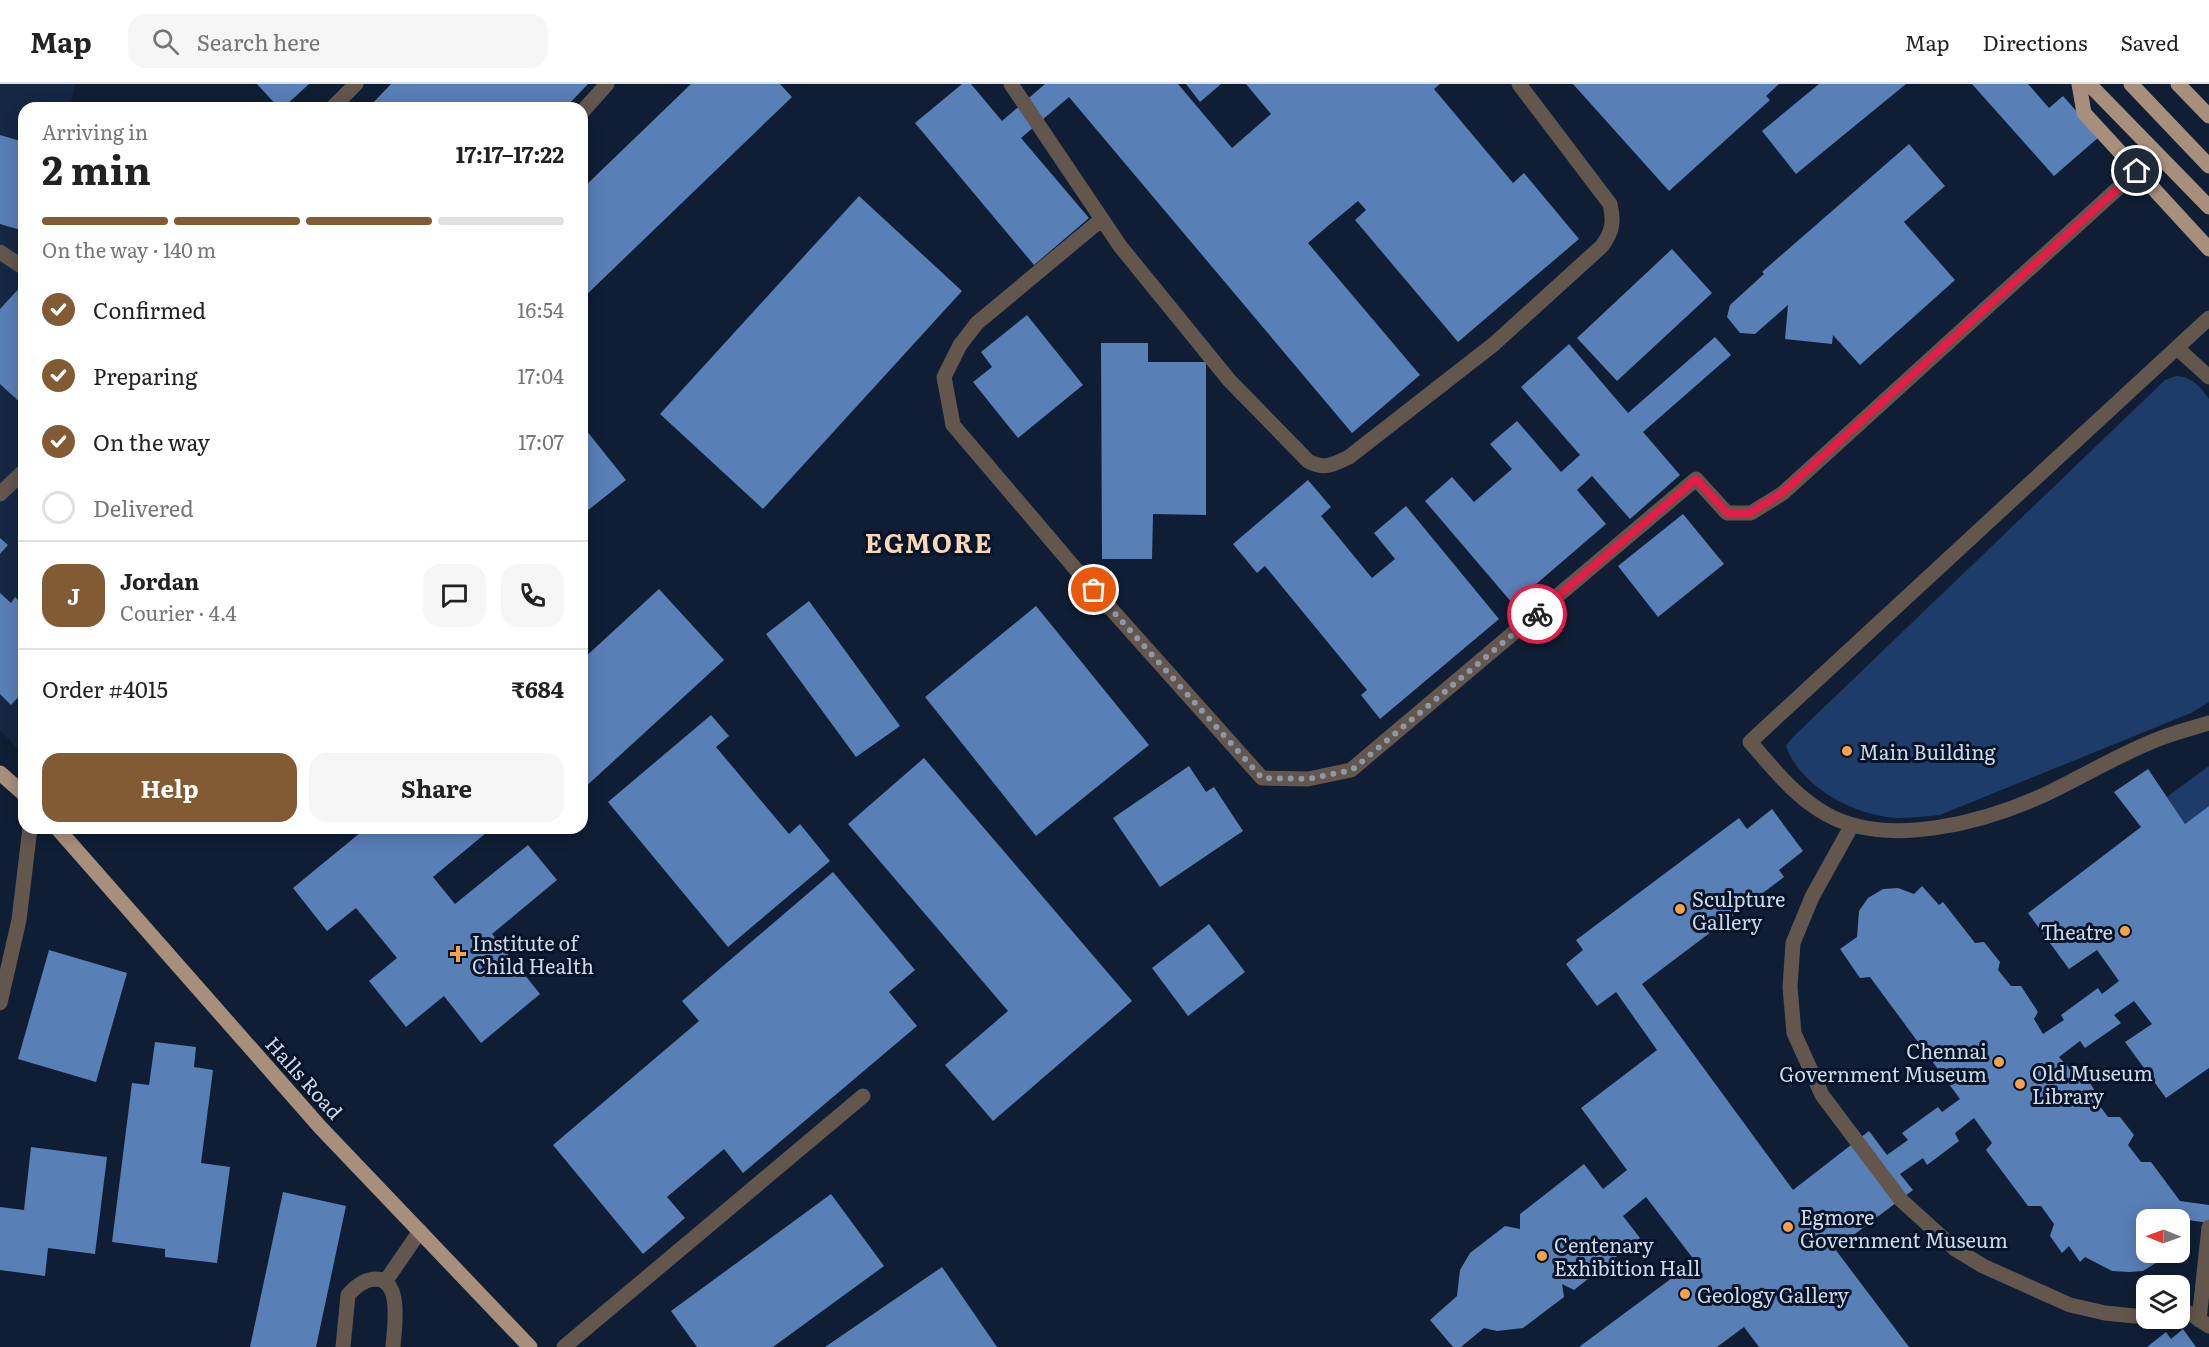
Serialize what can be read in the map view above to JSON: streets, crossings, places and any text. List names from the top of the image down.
{
  "streets": {
    "main road": ["Halls Road"]
  },
  "districts": ["EGMORE"],
  "places": {
    "other": [
      "Main Building",
      "Sculpture Gallery",
      "Theatre",
      "Chennai Government Museum",
      "Old Museum Library",
      "Egmore Government Museum",
      "Centenary Exhibition Hall",
      "Geology Gallery"
    ],
    "health": ["Institute of Child Health"]
  },
  "north": "left",
  "page": {
    "header": "Map",
    "search": "Search here",
    "nav": ["Map", "Directions", "Saved"],
    "heading": ["2 min", "Arriving in", "17:17–17:22"],
    "panel": [
      "Jordan",
      "Courier · 4.4",
      "Order #4015",
      "₹684"
    ],
    "bar": "On the way · 140 m",
    "list": [
      ["Confirmed", "16:54"],
      ["Preparing", "17:04"],
      ["On the way", "17:07"],
      "Delivered"
    ],
    "round": "J",
    "buttons": ["Help", "Share"]
  }
}
